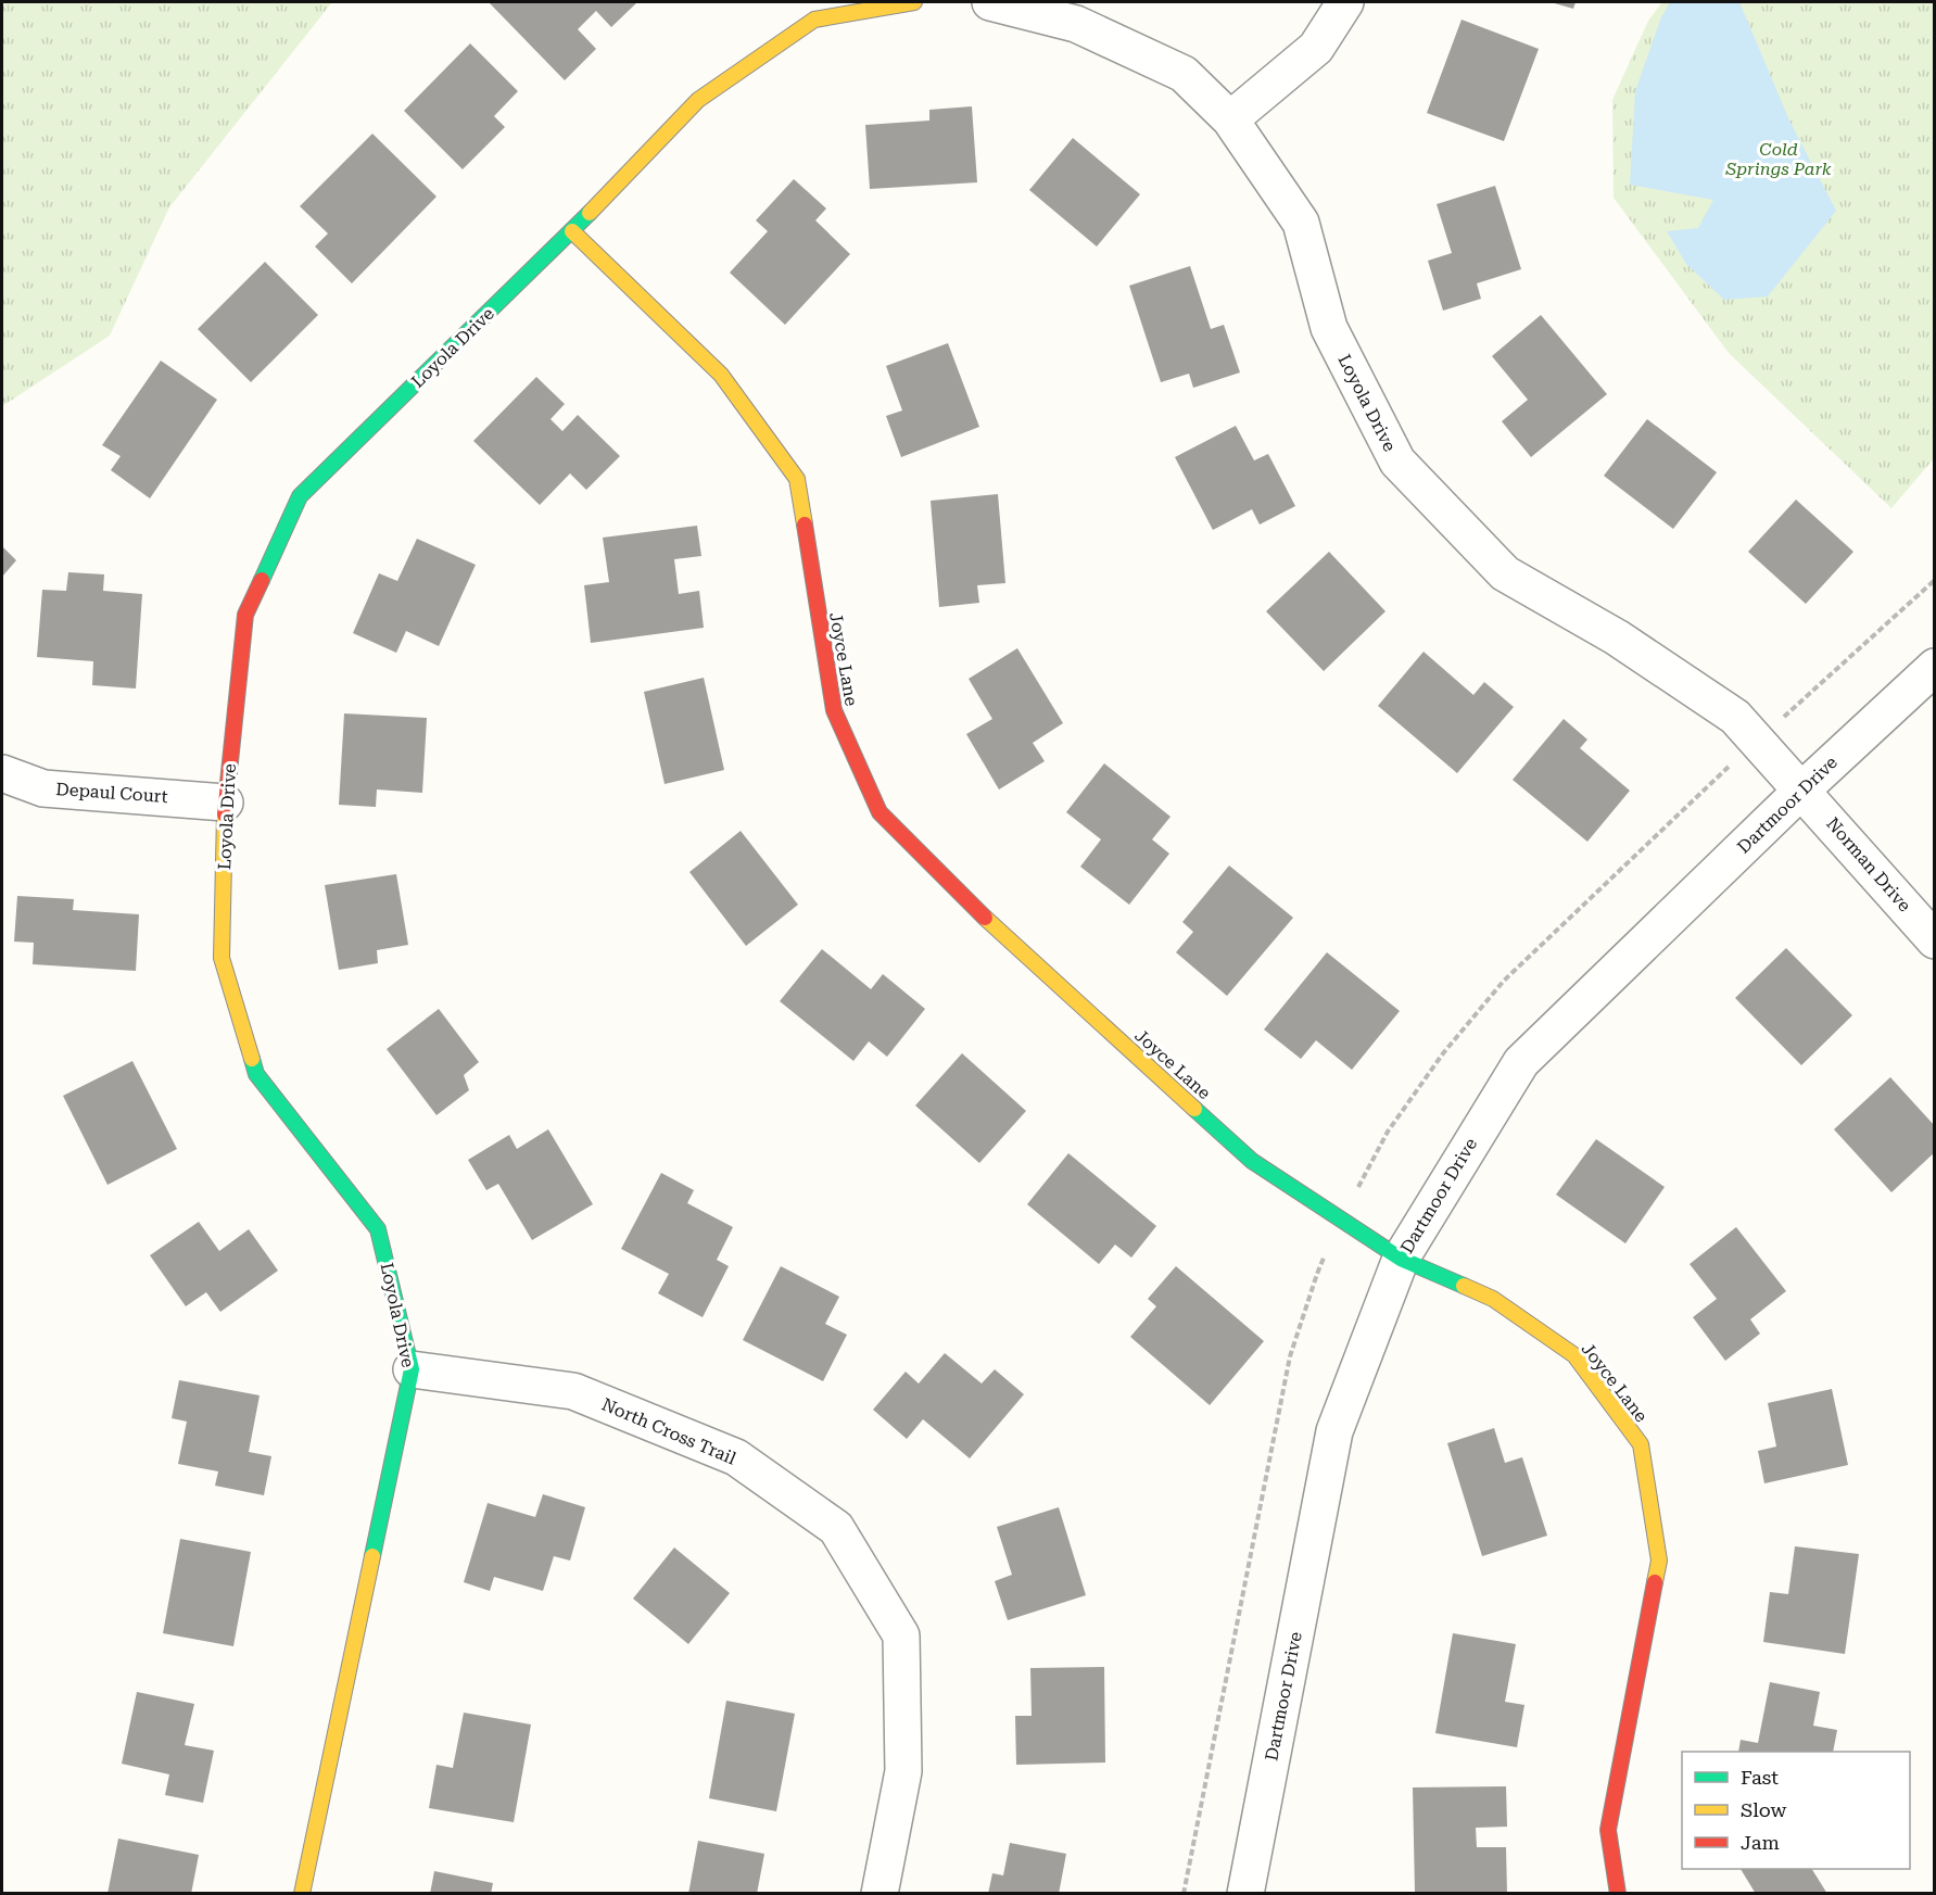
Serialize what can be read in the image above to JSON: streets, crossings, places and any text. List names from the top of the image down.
{
  "streets": {
    "street": [
      "Loyola Drive",
      "Joyce Lane",
      "Depaul Court",
      "Dartmoor Drive",
      "Norman Drive",
      "North Cross Trail"
    ]
  },
  "crossings": [
    ["Loyola Drive", "Joyce Lane"],
    ["Loyola Drive", "Depaul Court"],
    ["Loyola Drive", "Dartmoor Drive"],
    ["Loyola Drive", "Norman Drive"],
    ["Loyola Drive", "North Cross Trail"],
    ["Joyce Lane", "Dartmoor Drive"],
    ["Dartmoor Drive", "Norman Drive"]
  ],
  "parks": ["Cold Springs Park"],
  "legend": ["Fast", "Slow", "Jam"]
}
